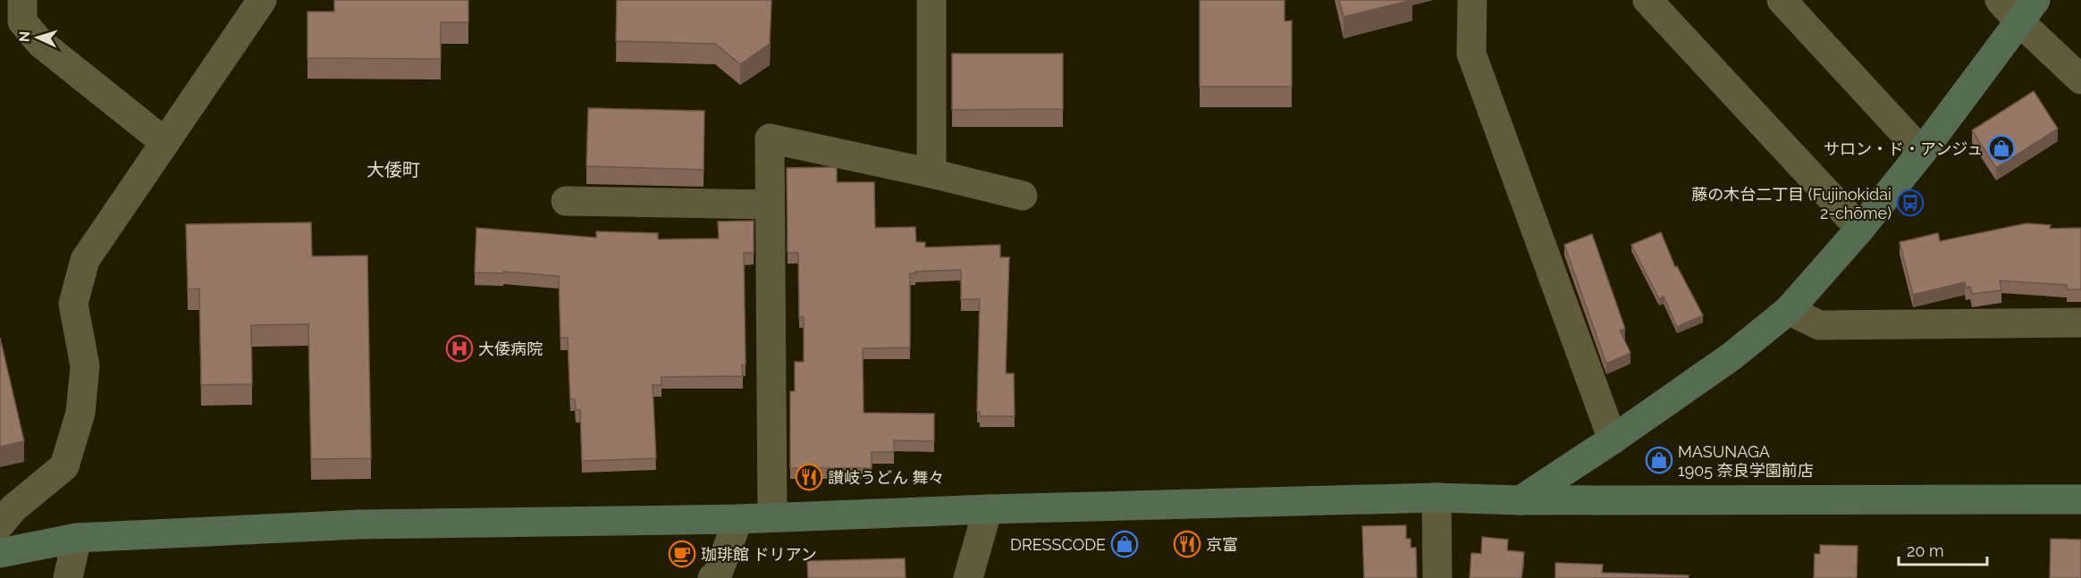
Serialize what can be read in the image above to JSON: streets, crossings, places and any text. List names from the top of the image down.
{
  "districts": ["大倭町"],
  "places": {
    "shop": ["サロン・ド・アンジュ", "MASUNAGA 1905 奈良学園前店", "DRESSCODE"],
    "bus stop": ["藤の木台二丁目 (Fujinokidai 2-chōme)"],
    "hospital": ["大倭病院"],
    "restaurant": ["讃岐うどん 舞々", "京富"],
    "cafe": ["珈琲館 ドリアン"]
  },
  "scale_bar": "20 m",
  "north": "left"
}
